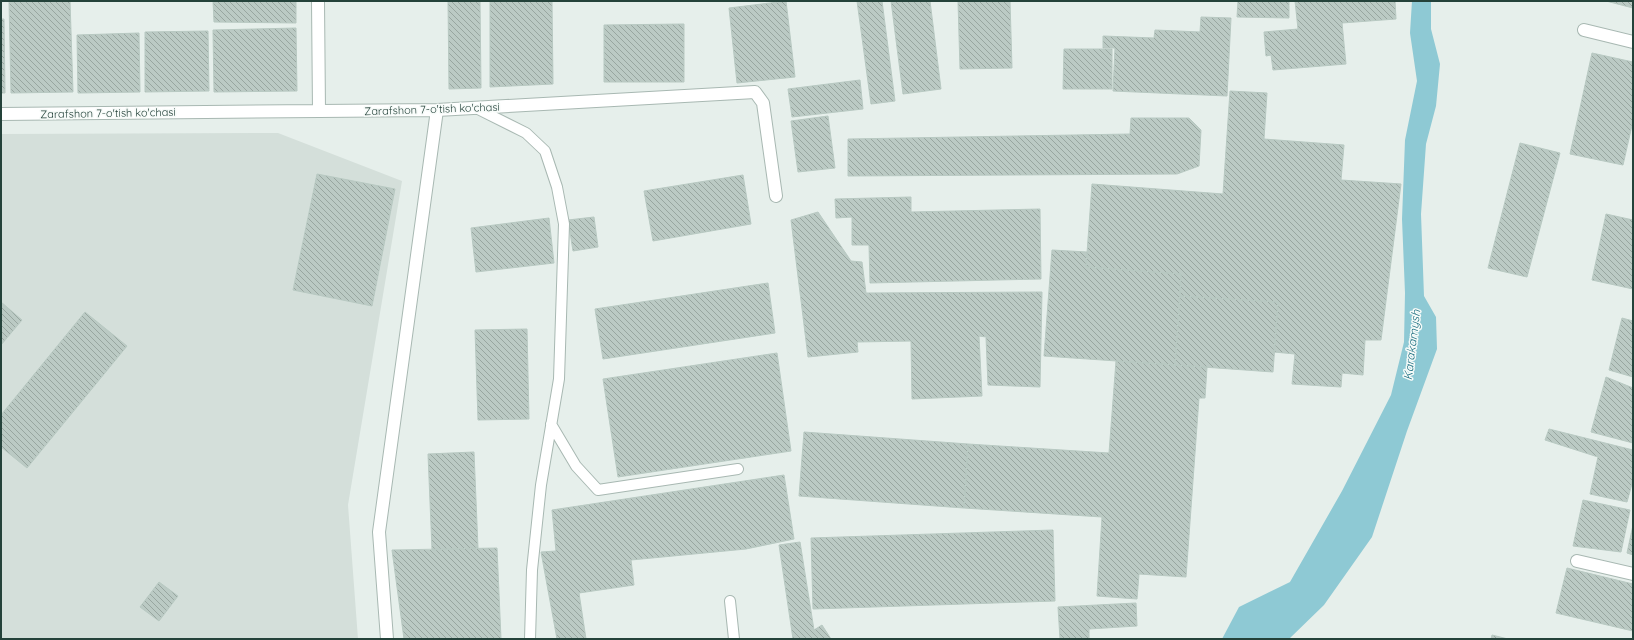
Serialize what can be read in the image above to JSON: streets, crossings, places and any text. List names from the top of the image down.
{
  "streets": {
    "street": ["Zarafshon 7-o'tish ko'chasi"]
  },
  "water": ["Karakamysh"]
}
